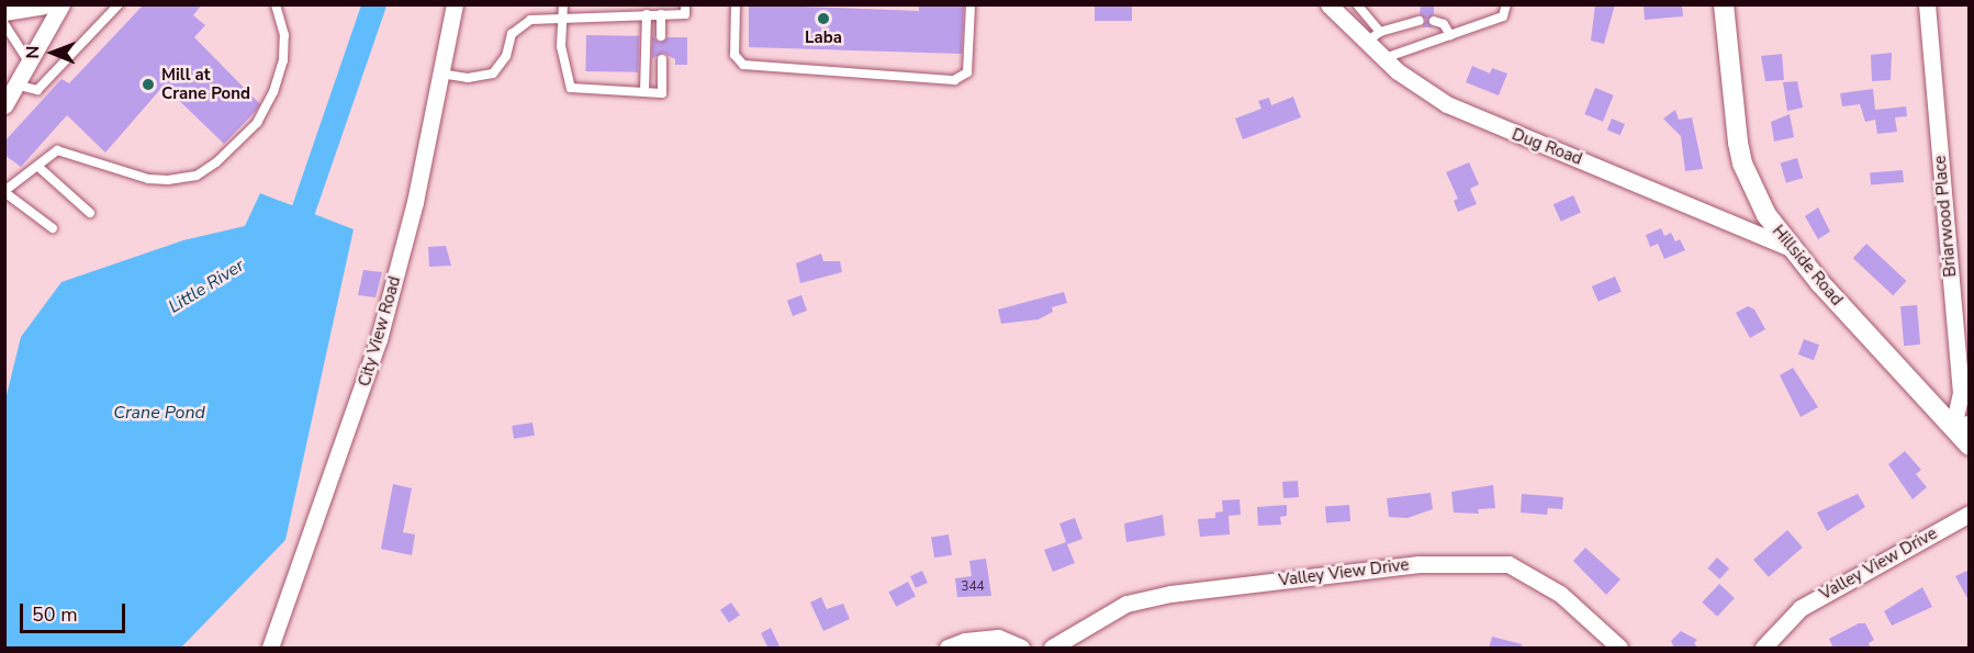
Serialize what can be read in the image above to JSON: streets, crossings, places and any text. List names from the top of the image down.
{
  "streets": {
    "street": [
      "Dug Road",
      "Briarwood Place",
      "Hillside Road",
      "City View Road",
      "Valley View Drive"
    ]
  },
  "crossings": [
    ["Dug Road", "Hillside Road"],
    ["Briarwood Place", "Hillside Road"]
  ],
  "water": ["Little River", "Crane Pond"],
  "places": ["Laba", "Mill at Crane Pond"],
  "house_numbers": ["344"],
  "scale_bar": "50 m",
  "north": "left"
}
